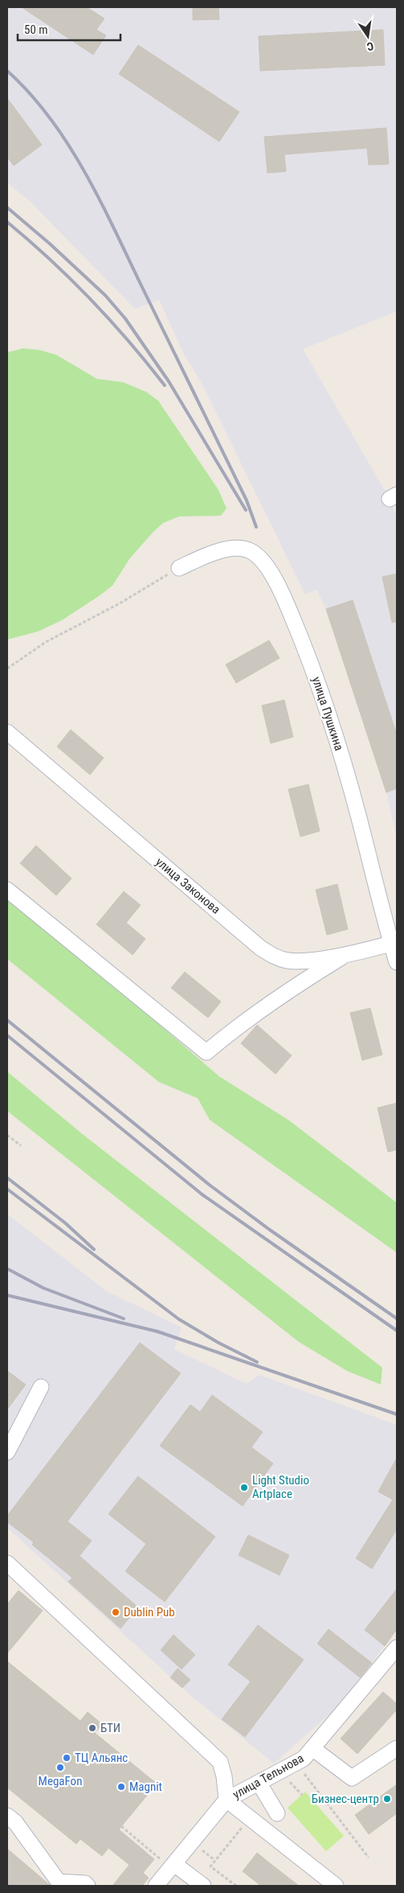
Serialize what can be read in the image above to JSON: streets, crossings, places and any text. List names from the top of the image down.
{
  "streets": {
    "street": ["улица Пушкина", "улица Законова", "улица Тельнова"]
  },
  "crossings": [
    ["улица Пушкина", "улица Законова"]
  ],
  "places": [
    "Light Studio Artplace",
    "Dublin Pub",
    "БТИ",
    "ТЦ Альянс",
    "MegaFon",
    "Magnit",
    "Бизнес-центр"
  ],
  "scale_bar": "50 m",
  "north": "bottom"
}
